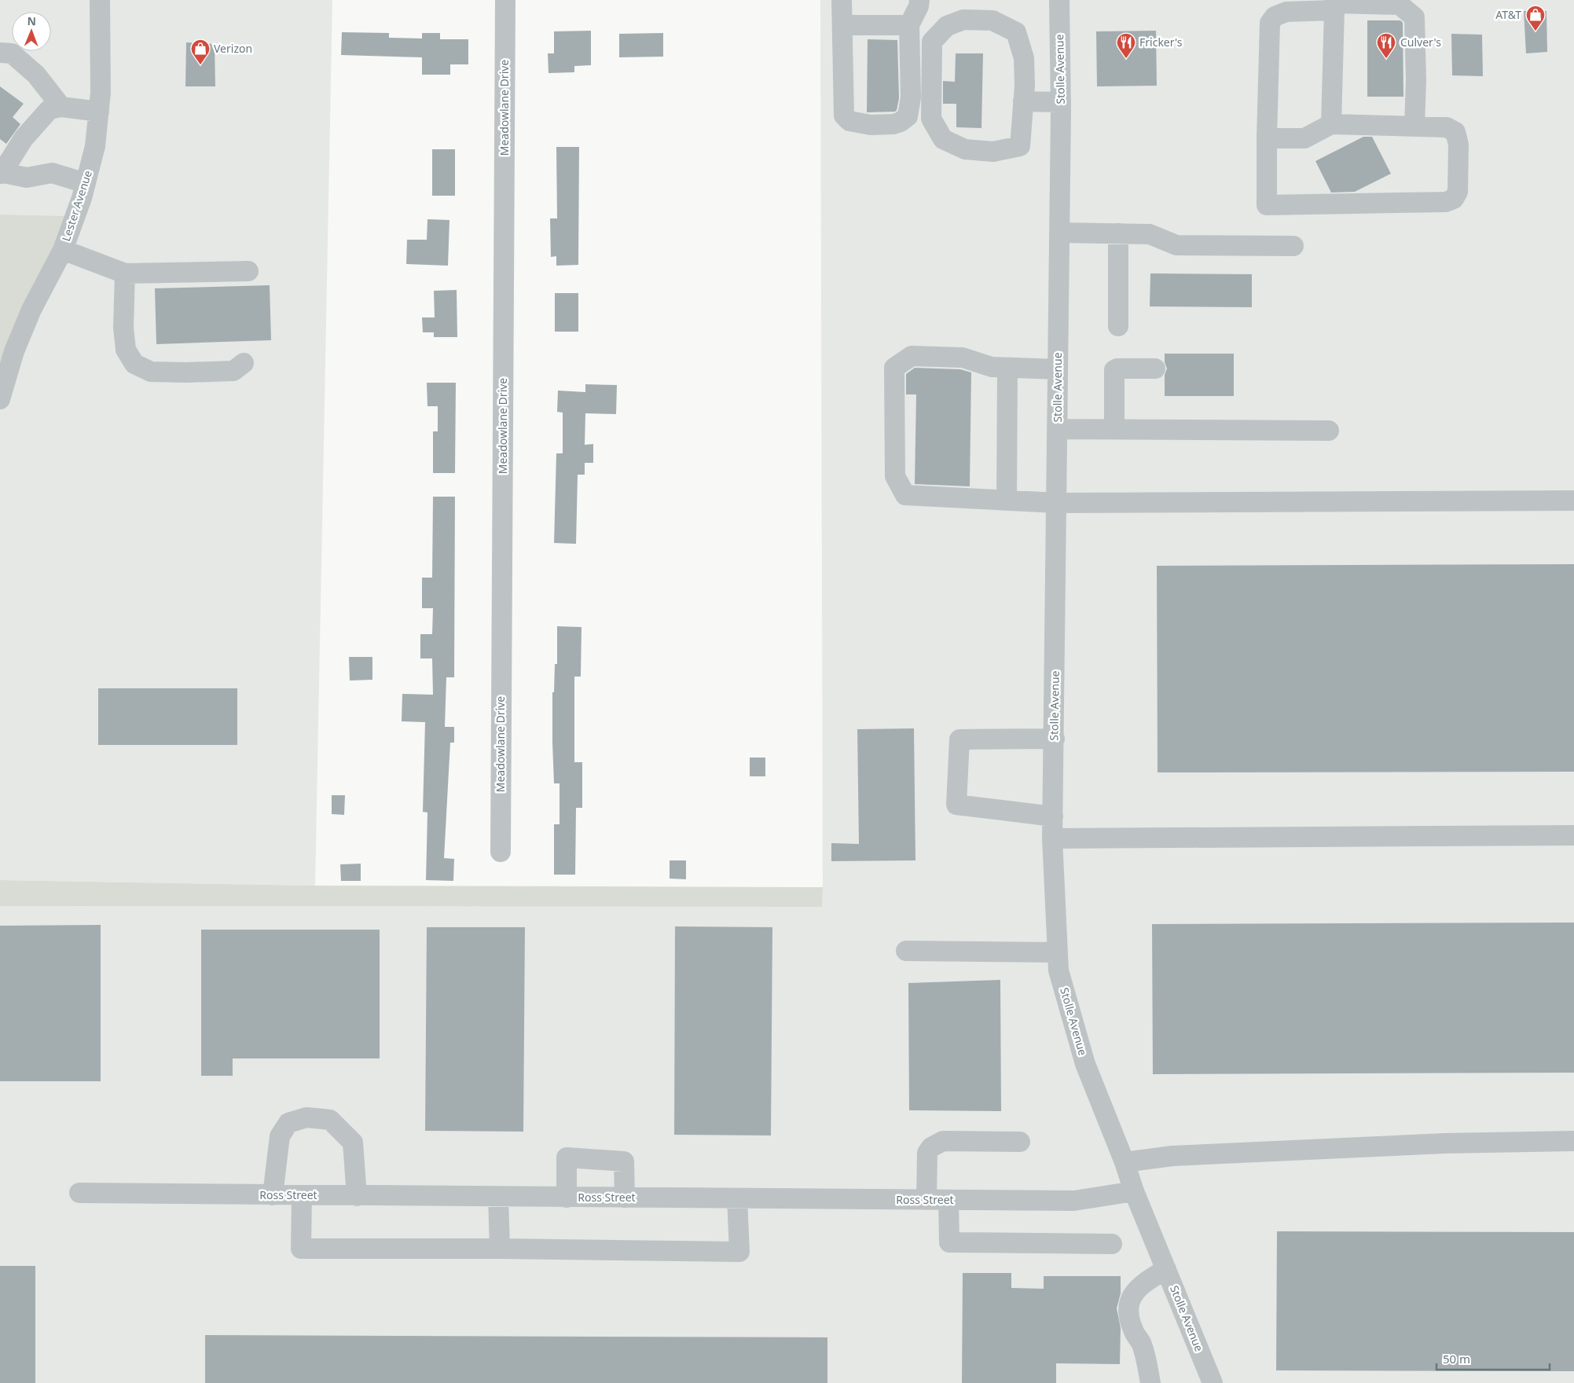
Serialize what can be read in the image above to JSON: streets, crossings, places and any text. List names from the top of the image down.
{
  "streets": {
    "street": [
      "Stolle Avenue",
      "Meadowlane Drive",
      "Lester Avenue",
      "Ross Street"
    ]
  },
  "crossings": [
    ["Stolle Avenue", "Ross Street"]
  ],
  "places": {
    "shop": ["AT&T", "Verizon"],
    "restaurant": ["Fricker's", "Culver's"]
  },
  "scale_bar": "50 m",
  "north": "top"
}
